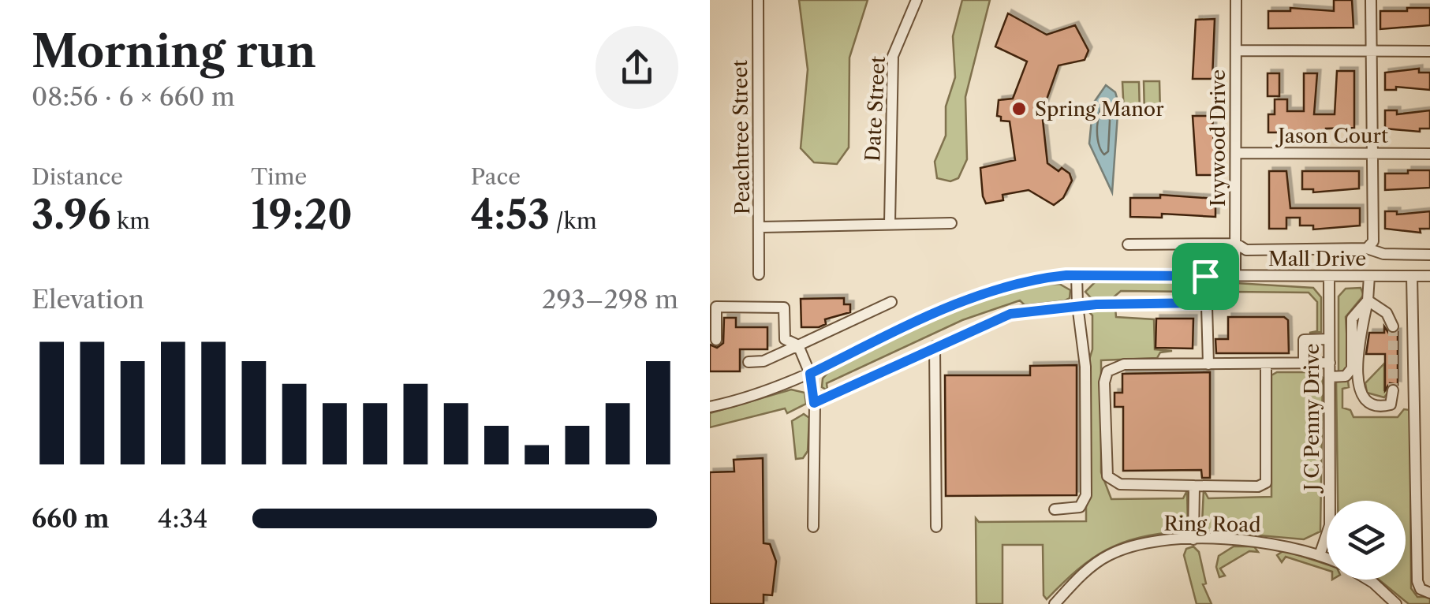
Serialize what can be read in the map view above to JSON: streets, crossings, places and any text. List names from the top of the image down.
{
  "streets": {
    "street": [
      "Date Street",
      "Jason Court",
      "Peachtree Street",
      "Ivywood Drive",
      "Mall Drive",
      "J C Penny Drive",
      "Ring Road"
    ]
  },
  "crossings": [
    ["Jason Court", "Ivywood Drive"],
    ["Ivywood Drive", "Mall Drive"],
    ["Mall Drive", "J C Penny Drive"],
    ["J C Penny Drive", "Ring Road"]
  ],
  "places": ["Spring Manor"],
  "page": {
    "heading": ["Morning run", "08:56 · 6 × 660 m"],
    "stats": [
      ["Distance", "3.96 km"],
      ["Time", "19:20"],
      ["Pace", "4:53 /km"]
    ],
    "chart": ["Elevation", "293–298 m"],
    "list": [
      {
        "name": "660 m",
        "note": "4:34"
      }
    ]
  }
}
